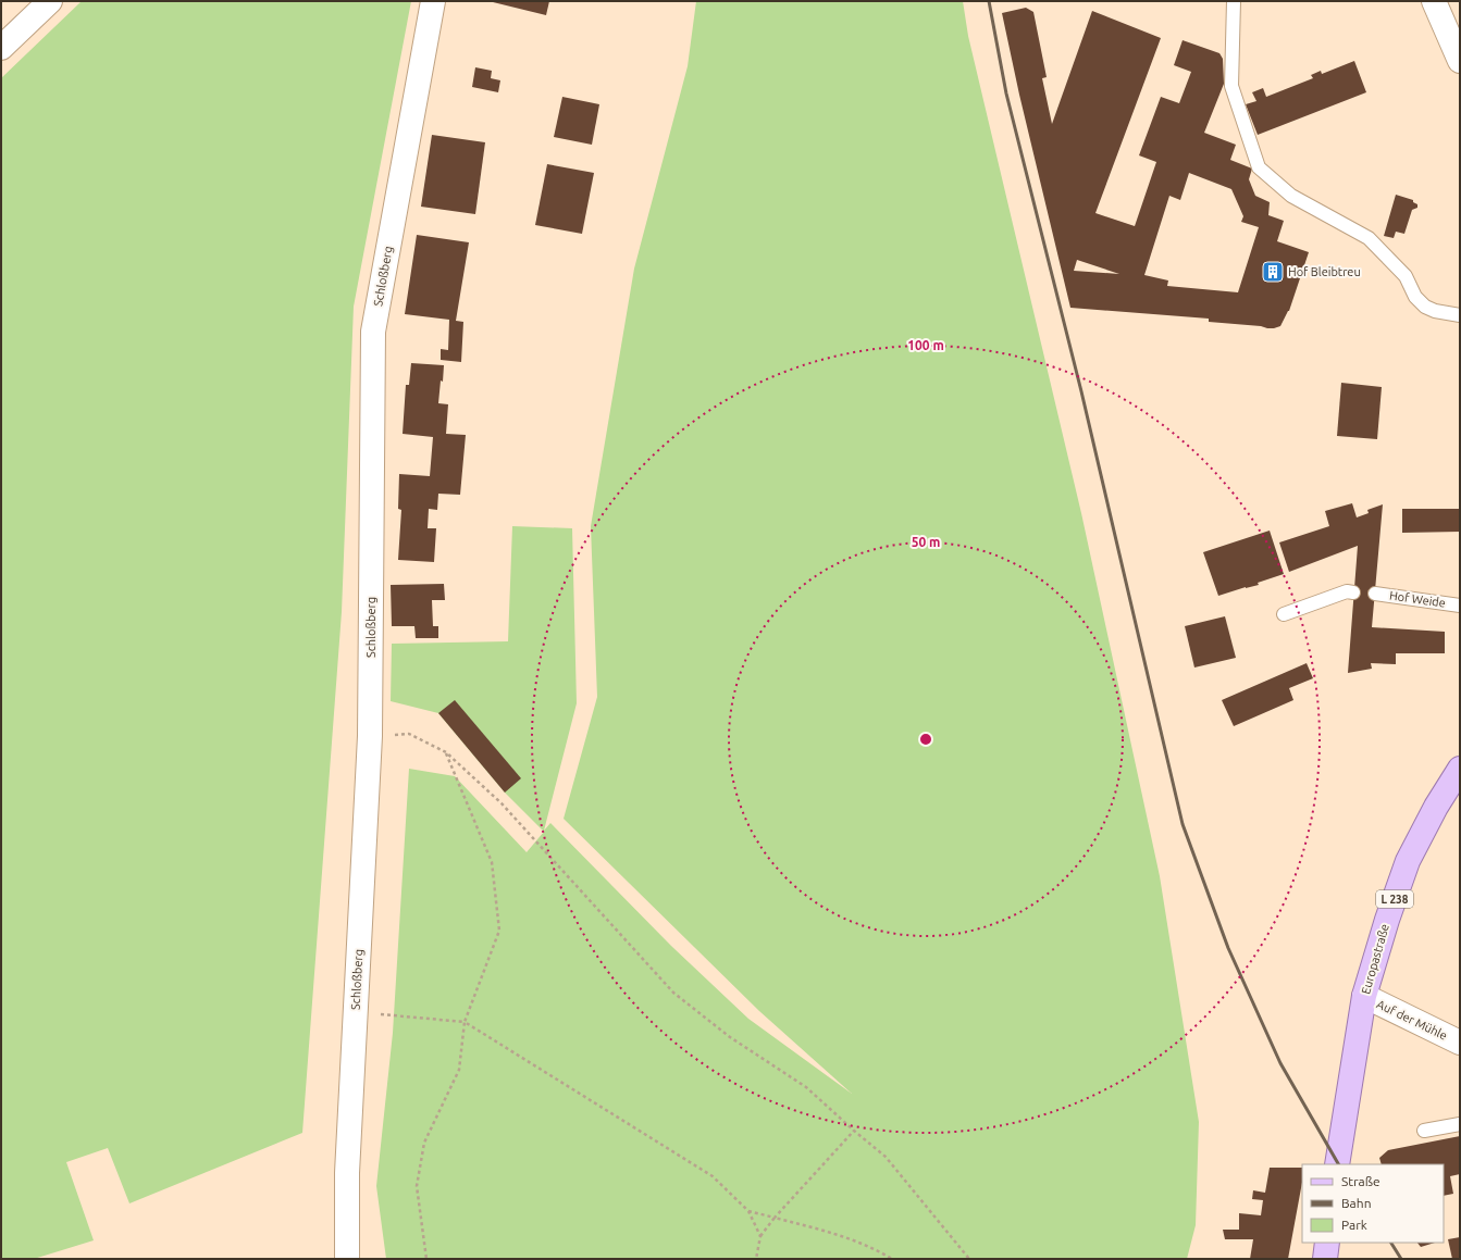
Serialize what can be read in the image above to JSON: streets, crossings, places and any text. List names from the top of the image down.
{
  "streets": {
    "main road": ["L 238", "Europastraße"],
    "street": ["Schloßberg", "Auf der Mühle"],
    "lane": ["Hof Weide"]
  },
  "crossings": [
    ["Europastraße", "Auf der Mühle"]
  ],
  "places": {
    "building": ["Hof Bleibtreu"]
  },
  "legend": ["Straße", "Bahn", "Park"],
  "rings": ["100 m", "50 m"]
}
